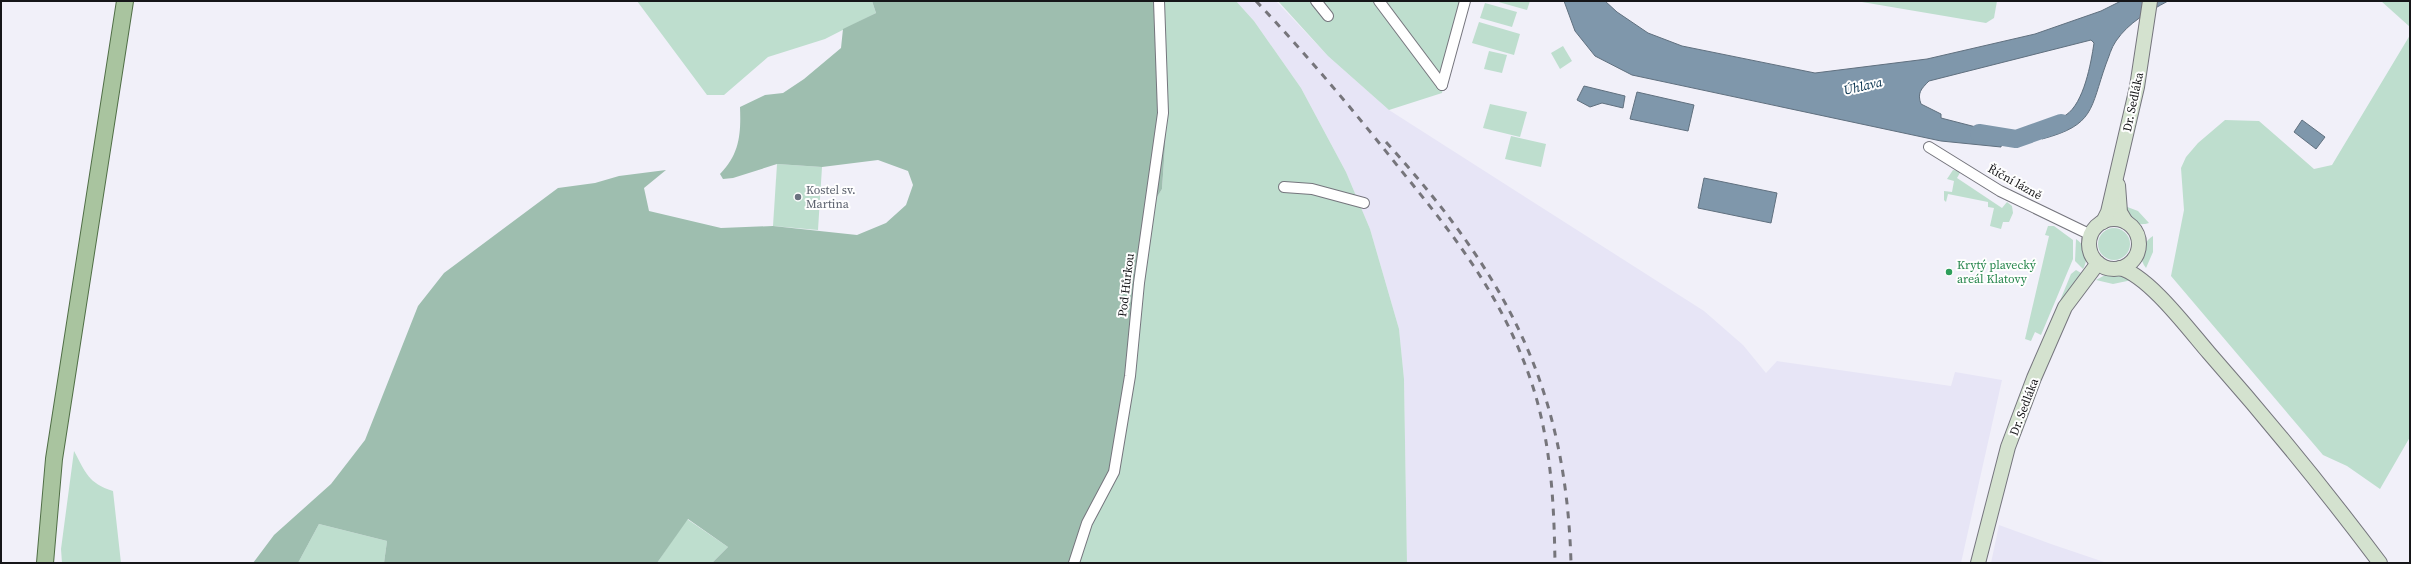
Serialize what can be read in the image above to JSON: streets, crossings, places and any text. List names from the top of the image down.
{
  "streets": {
    "main road": ["Dr. Sedláka"],
    "street": ["Říční lázně", "Pod Hůrkou"]
  },
  "crossings": [
    ["Dr. Sedláka", "Říční lázně"]
  ],
  "water": ["Úhlava"],
  "places": ["Kostel sv. Martina", "Krytý plavecký areál Klatovy"]
}
